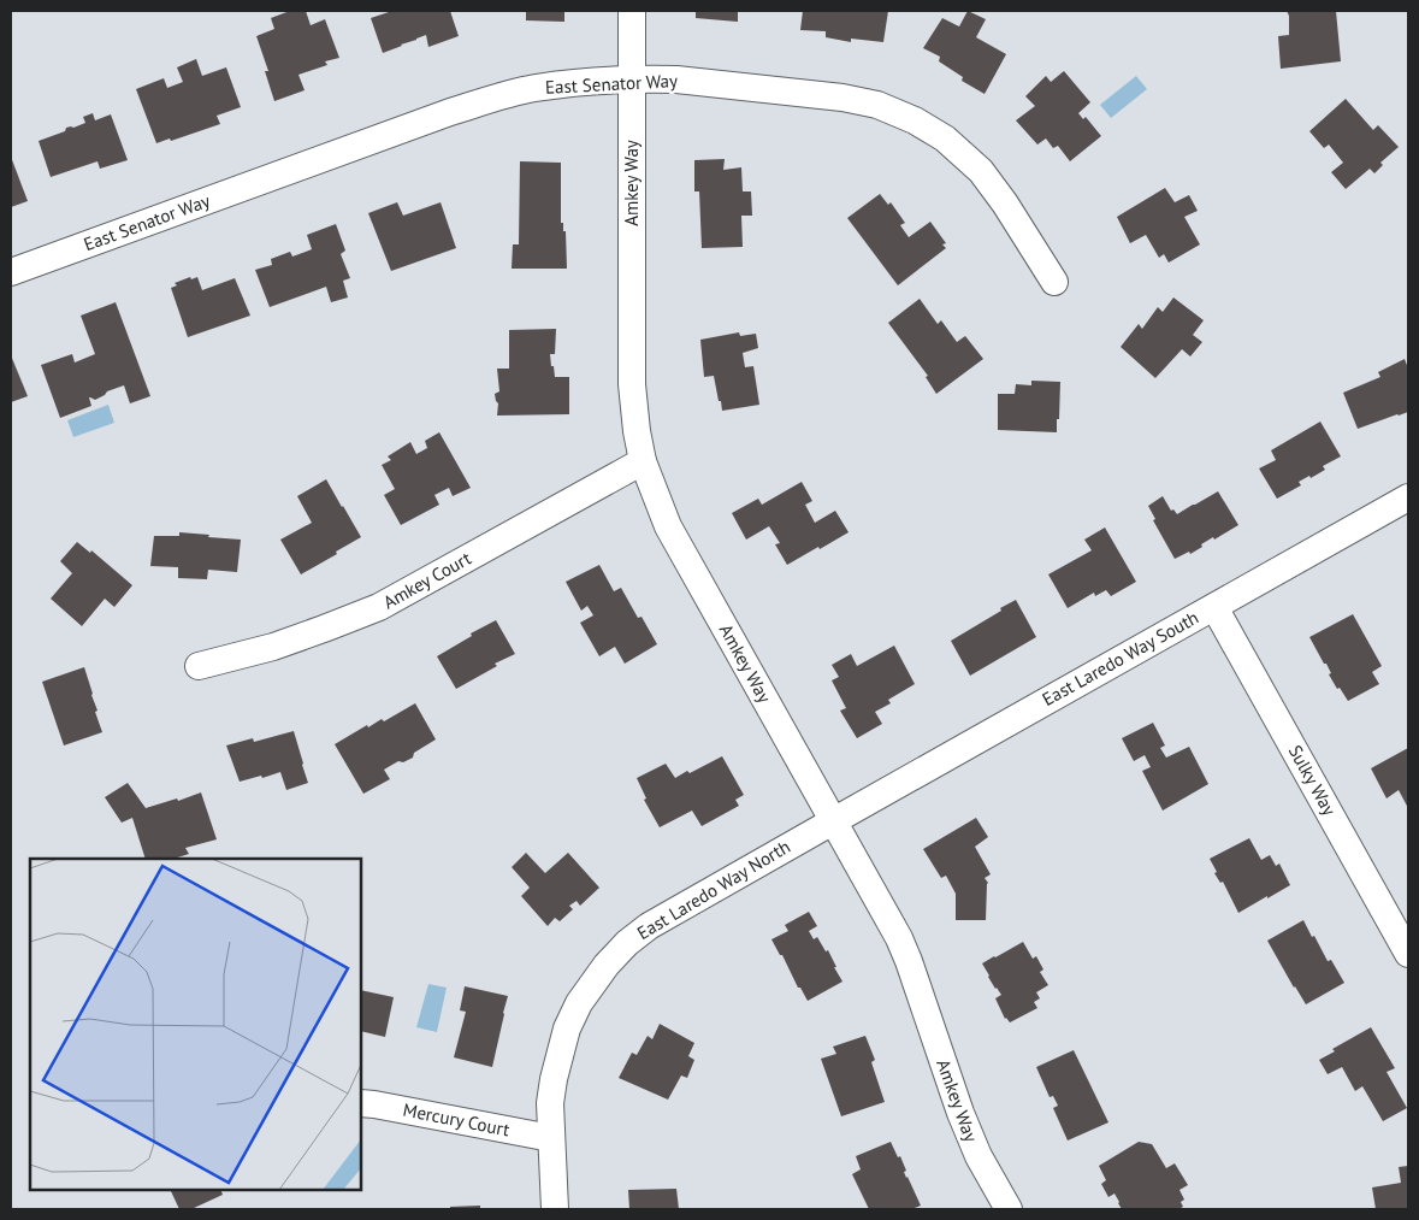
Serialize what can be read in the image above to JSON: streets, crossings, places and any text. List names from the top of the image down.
{
  "streets": {
    "street": [
      "East Senator Way",
      "Amkey Way",
      "Amkey Court",
      "East Laredo Way South",
      "Sulky Way",
      "East Laredo Way North",
      "Mercury Court"
    ]
  },
  "crossings": [
    ["East Senator Way", "Amkey Way"],
    ["Amkey Way", "Amkey Court"],
    ["Amkey Way", "East Laredo Way South"],
    ["Amkey Way", "East Laredo Way North"],
    ["East Laredo Way South", "Sulky Way"],
    ["East Laredo Way South", "East Laredo Way North"],
    ["East Laredo Way North", "Mercury Court"]
  ]
}
